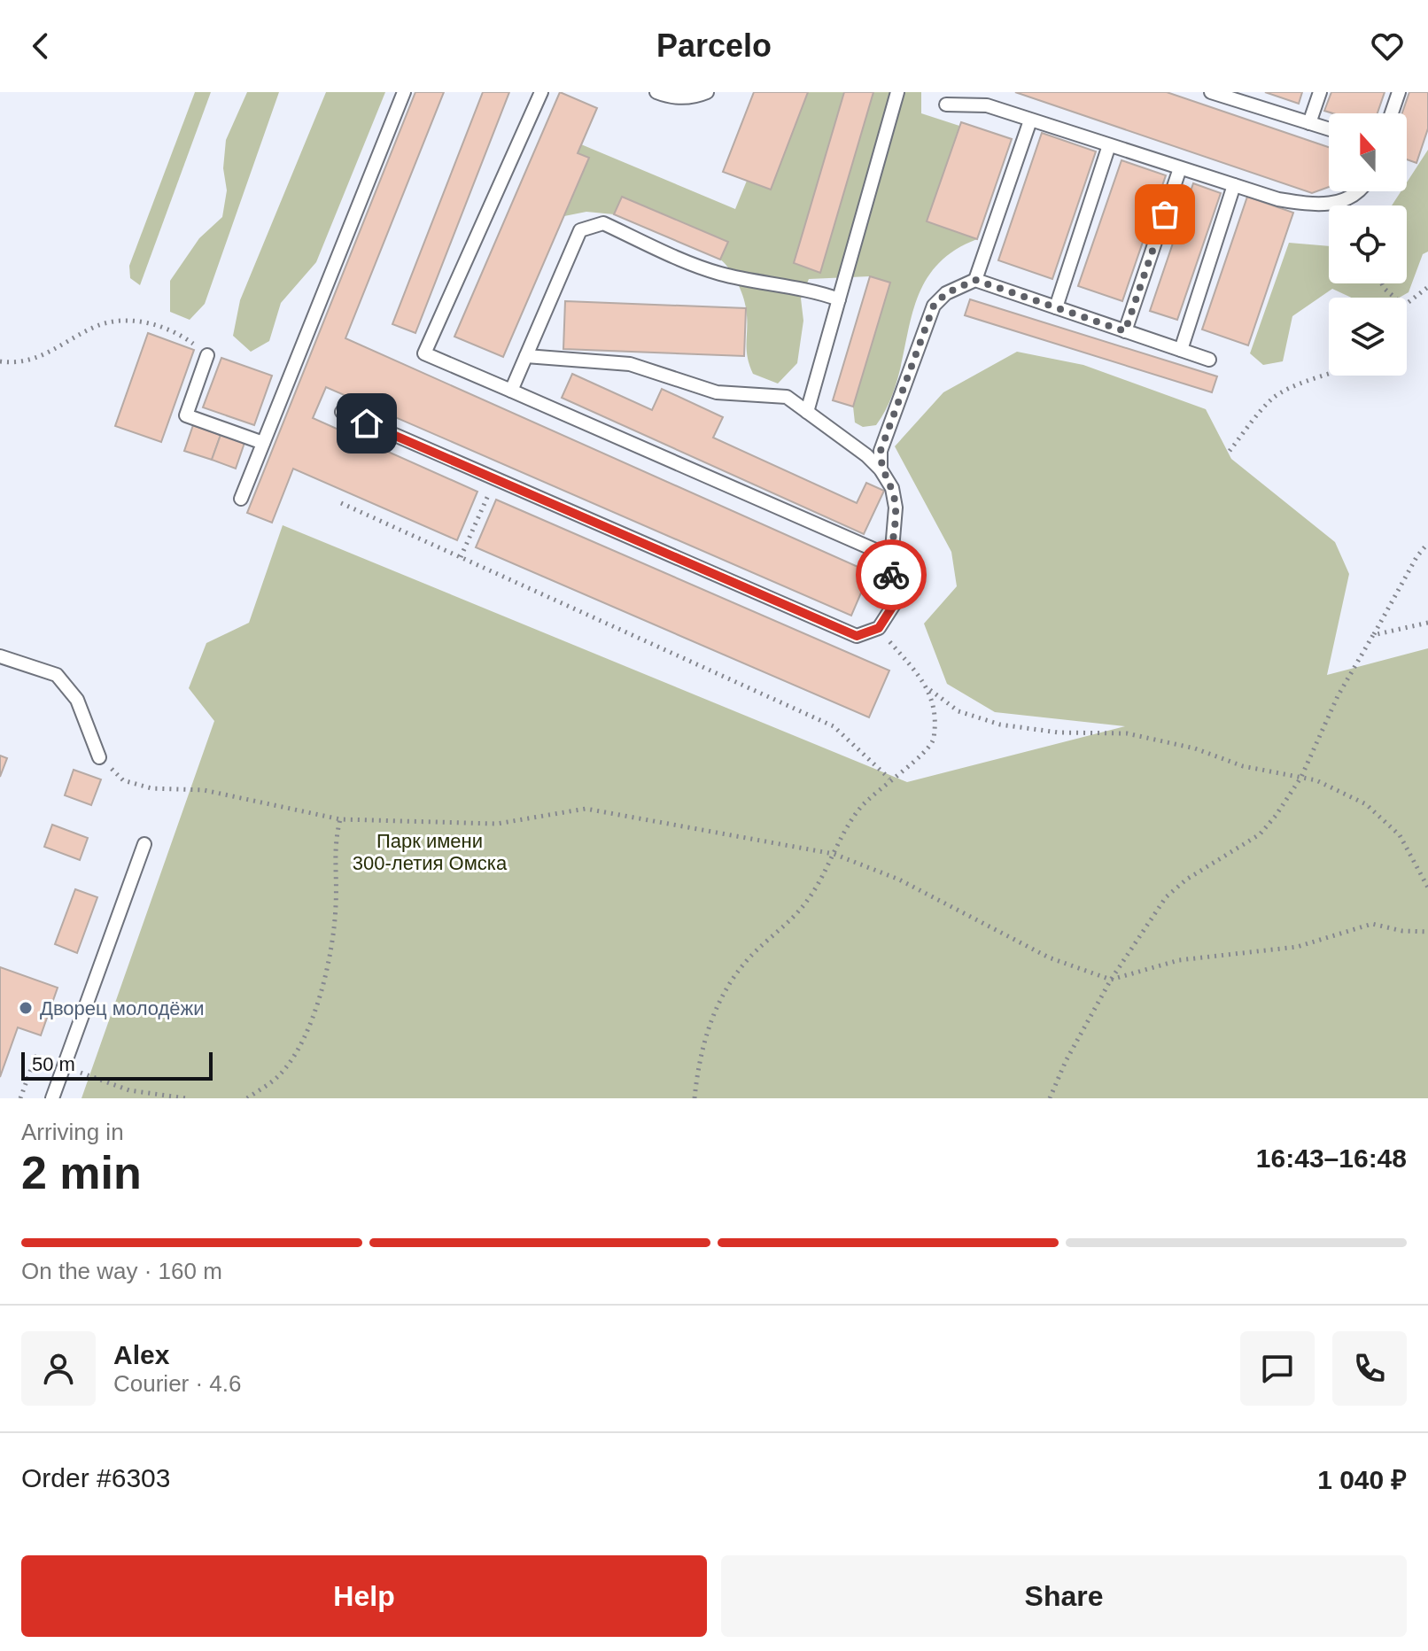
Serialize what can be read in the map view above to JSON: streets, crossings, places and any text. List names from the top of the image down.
{
  "parks": ["Парк имени 300-летия Омска"],
  "places": ["Дворец молодёжи"],
  "scale_bar": "50 m",
  "north": "top",
  "page": {
    "header": "Parcelo",
    "scale": "50 m",
    "heading": ["2 min", "Arriving in", "16:43–16:48"],
    "panel": [
      "Alex",
      "Courier · 4.6",
      "Order #6303",
      "1 040 ₽"
    ],
    "bar": "On the way · 160 m",
    "buttons": ["Help", "Share"]
  }
}
